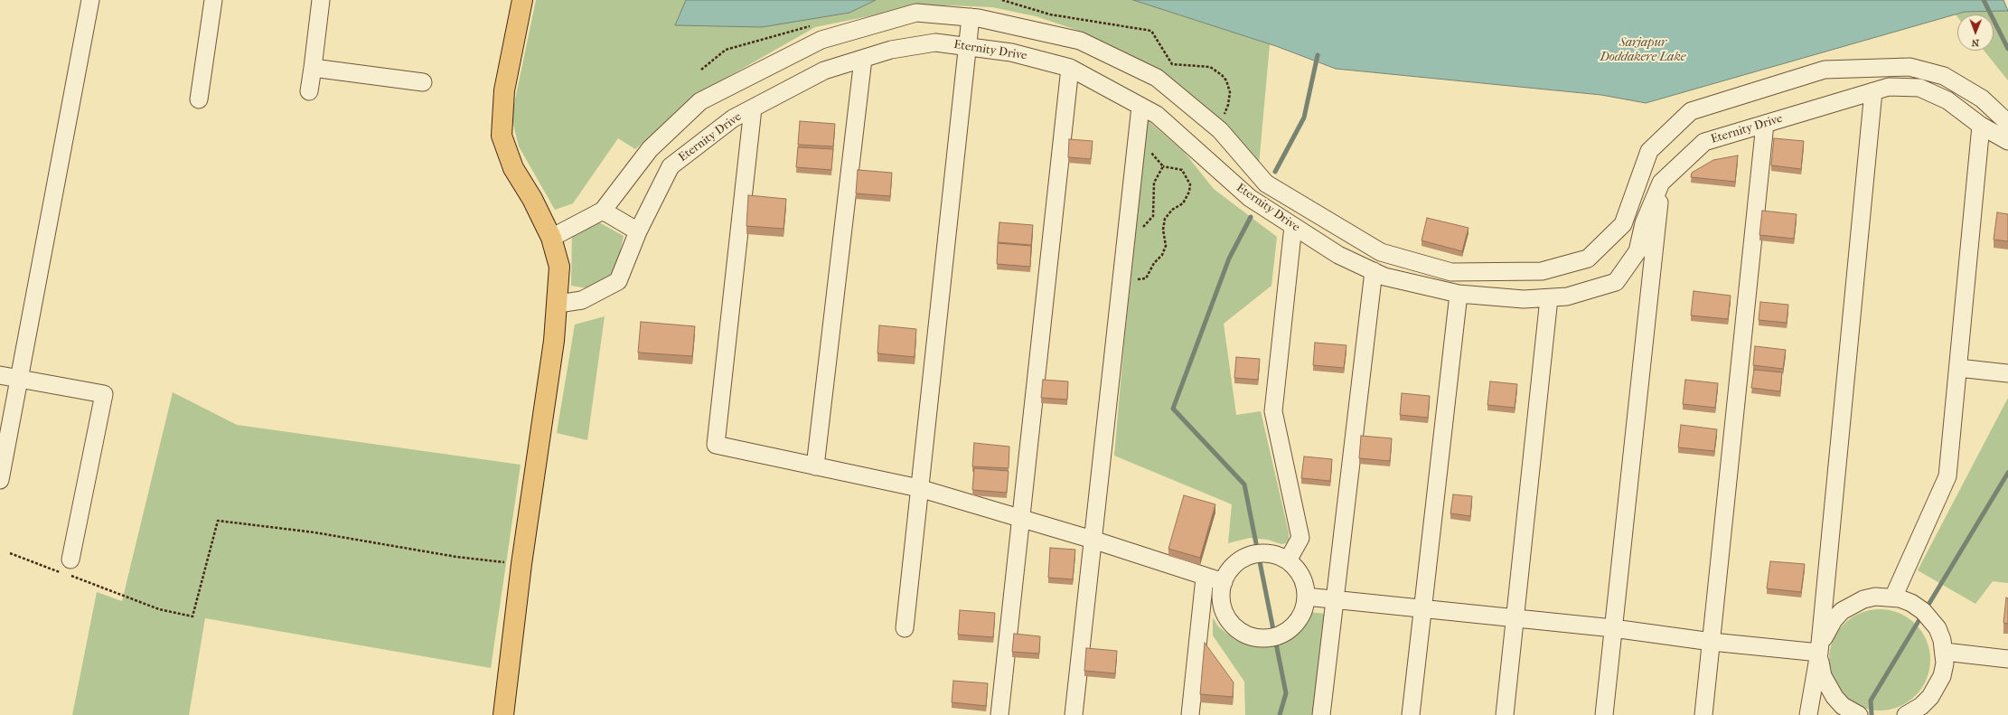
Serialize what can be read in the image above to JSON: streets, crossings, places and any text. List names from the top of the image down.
{
  "streets": {
    "street": ["Eternity Drive"]
  },
  "water": ["Sarjapur Doddakere Lake"],
  "north": "bottom"
}
